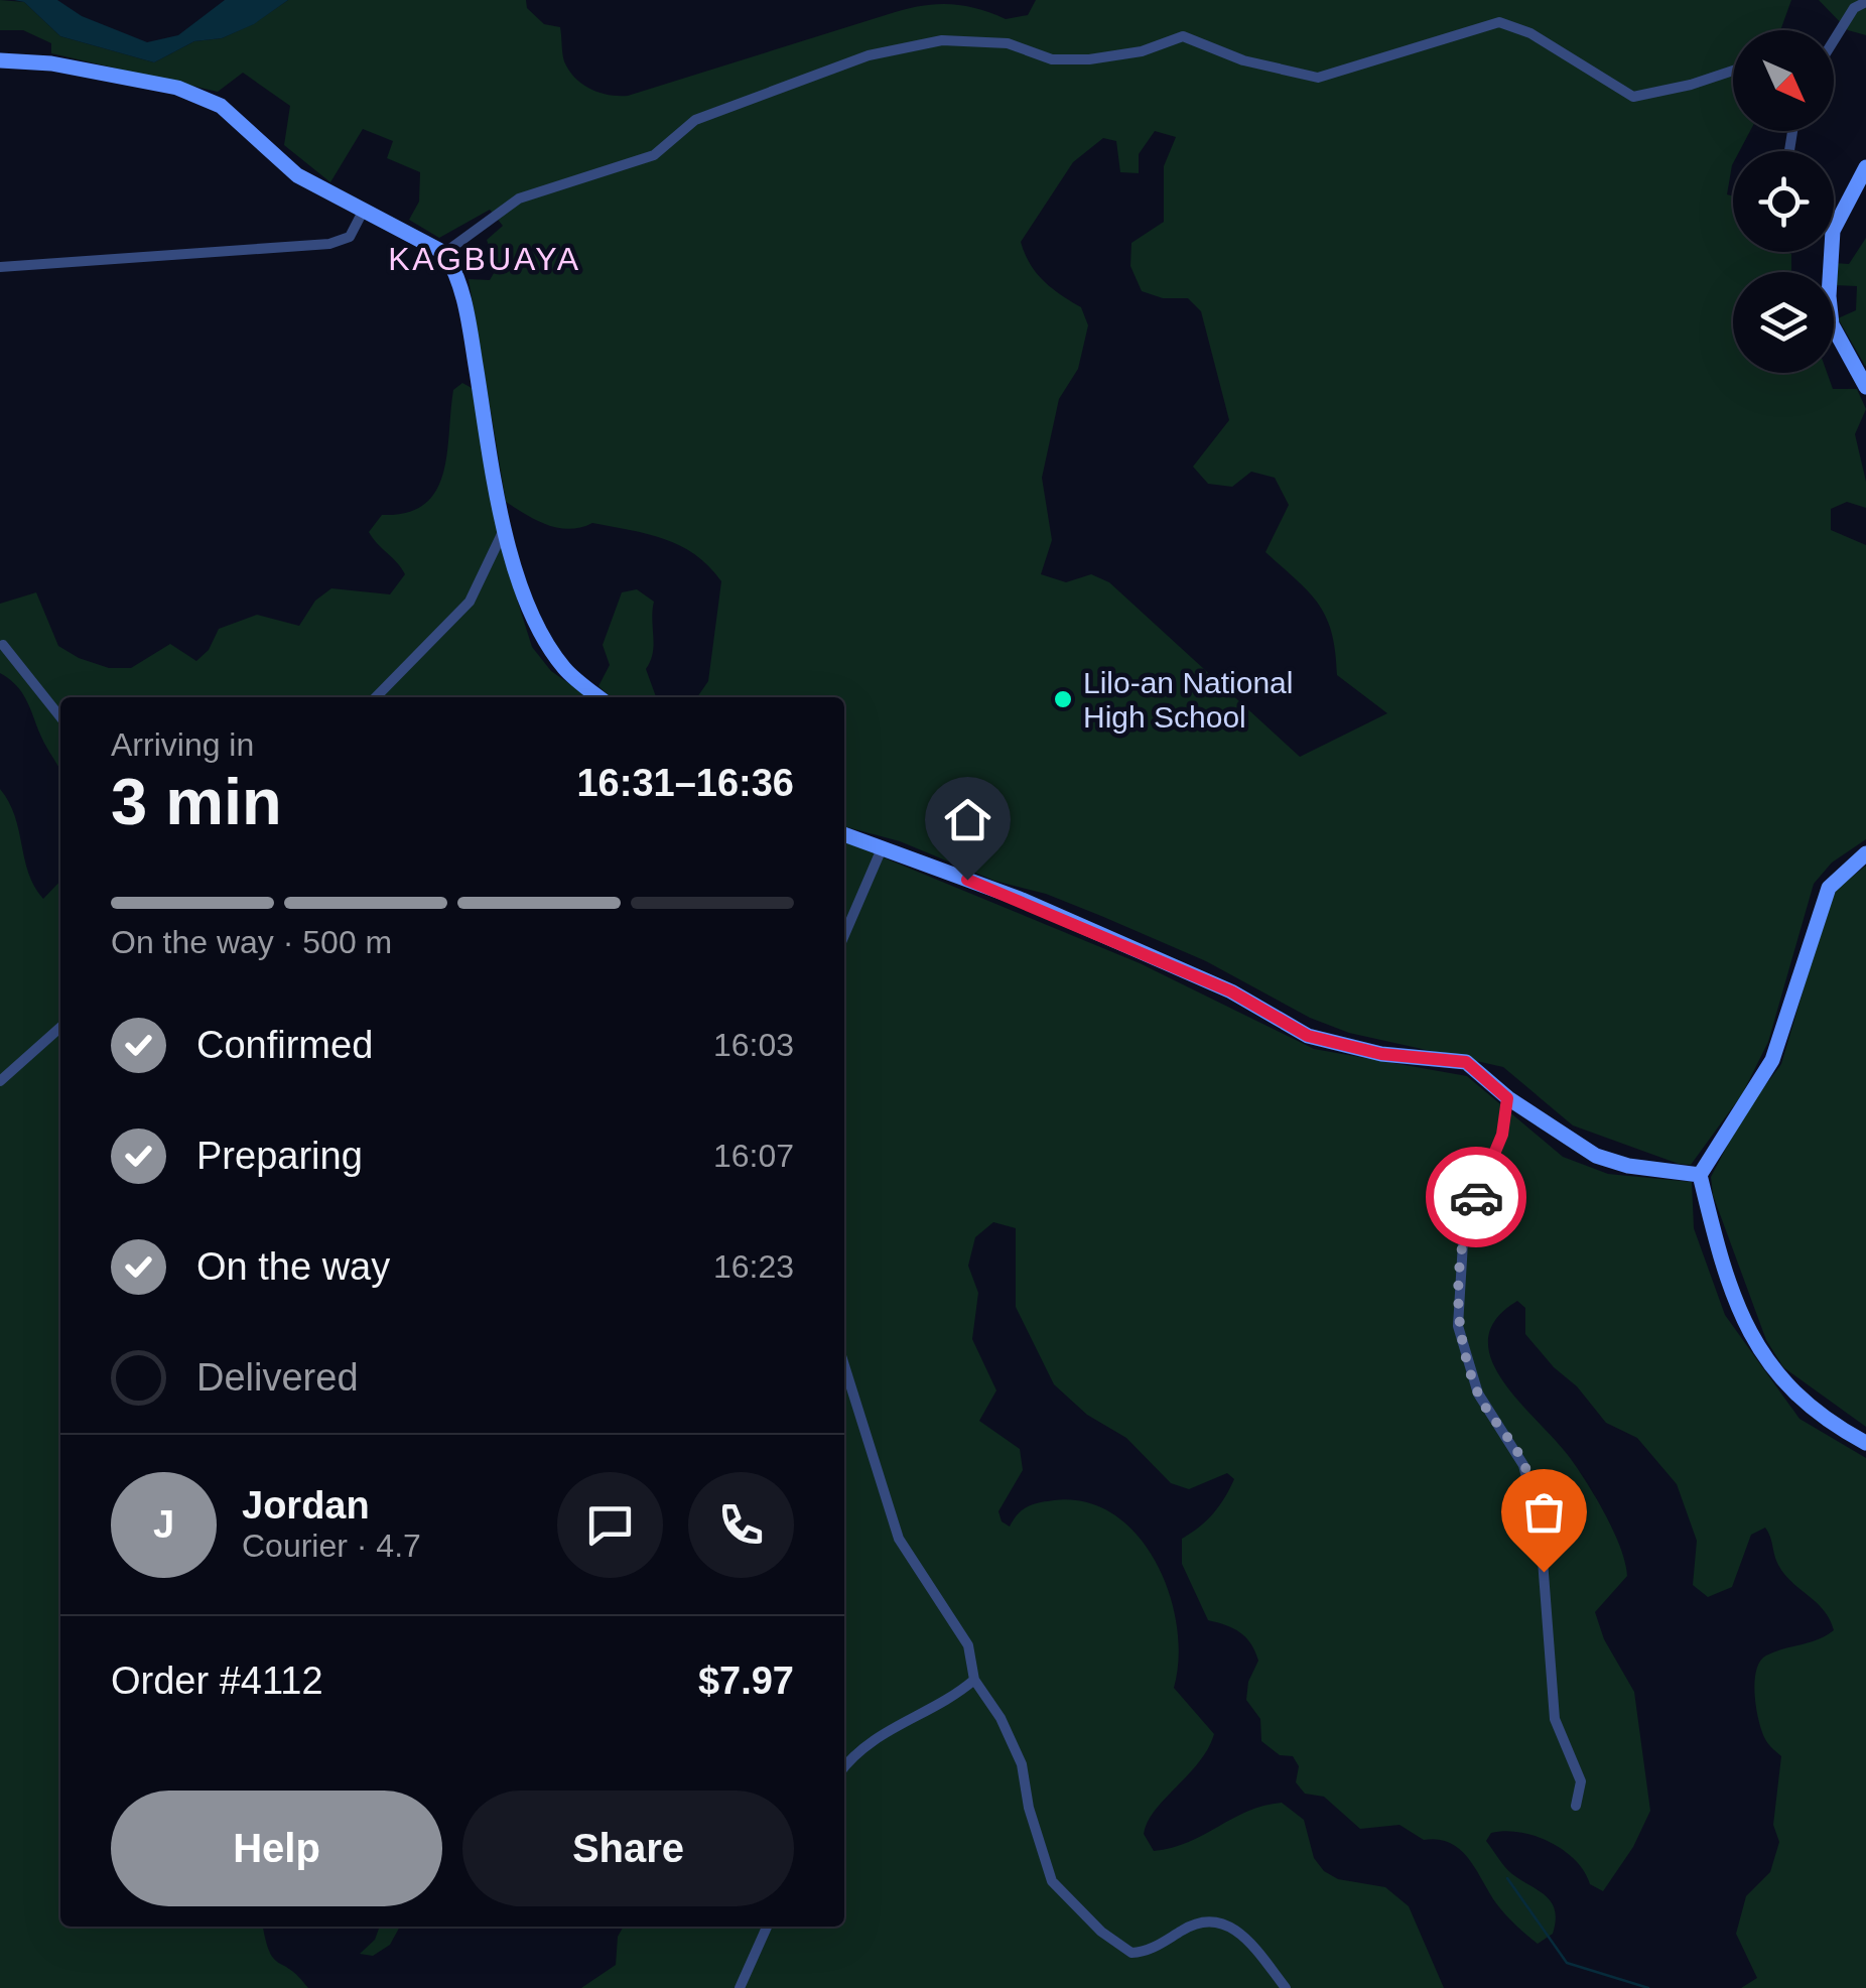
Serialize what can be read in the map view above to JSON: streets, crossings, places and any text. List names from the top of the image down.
{
  "districts": ["KAGBUAYA"],
  "places": ["Lilo-an National High School"],
  "north": "bottom right",
  "page": {
    "heading": ["3 min", "Arriving in", "16:31–16:36"],
    "panel": [
      "Jordan",
      "Courier · 4.7",
      "Order #4112",
      "$7.97"
    ],
    "bar": "On the way · 500 m",
    "list": [
      ["Confirmed", "16:03"],
      ["Preparing", "16:07"],
      ["On the way", "16:23"],
      "Delivered"
    ],
    "round": "J",
    "buttons": ["Help", "Share"]
  }
}
